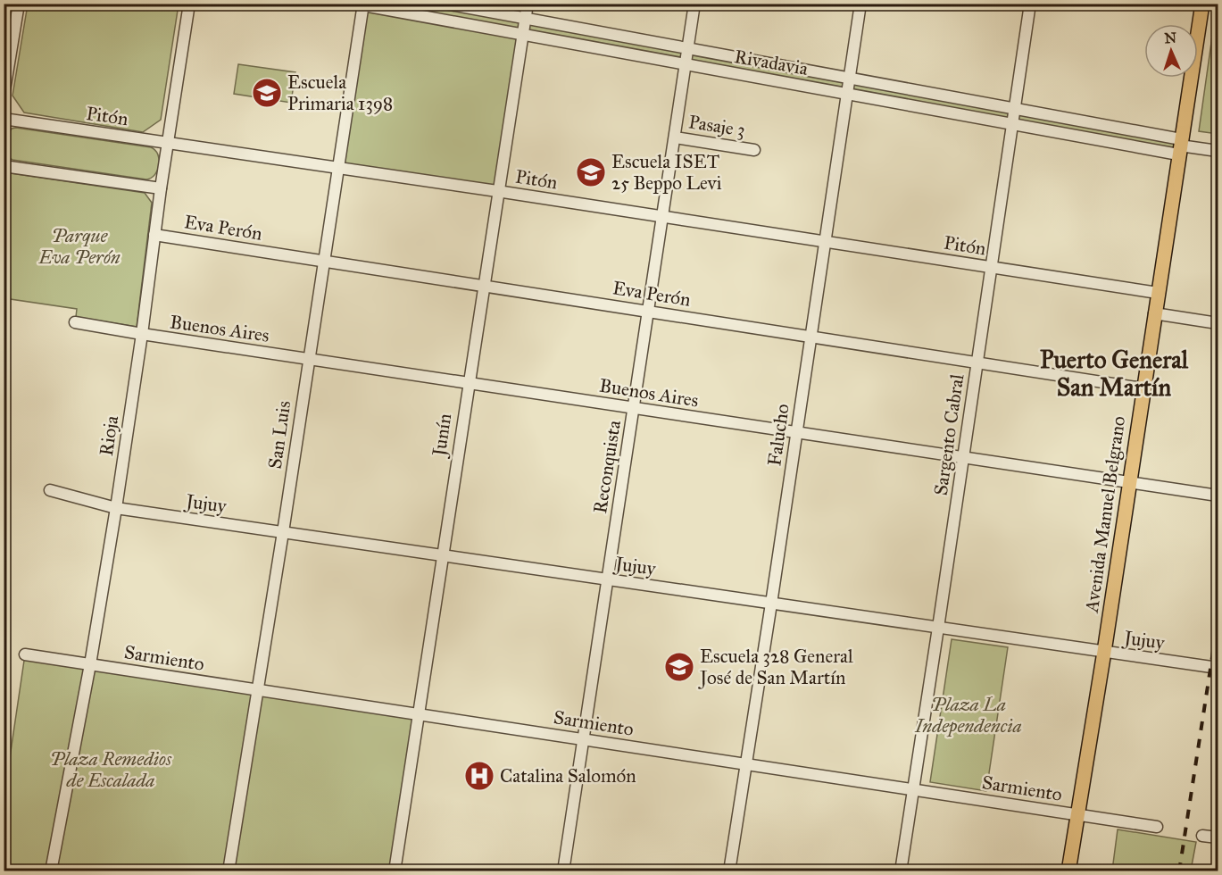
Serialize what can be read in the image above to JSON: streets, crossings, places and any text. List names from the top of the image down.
{
  "streets": {
    "main road": ["Avenida Manuel Belgrano"],
    "street": [
      "Rivadavia",
      "Pitón",
      "Pasaje 3",
      "Eva Perón",
      "Buenos Aires",
      "San Luis",
      "Junín",
      "Falucho",
      "Sargento Cabral",
      "Rioja",
      "Reconquista",
      "Jujuy",
      "Sarmiento"
    ]
  },
  "crossings": [
    ["Rivadavia", "San Luis"],
    ["Rivadavia", "Junín"],
    ["Rivadavia", "Falucho"],
    ["Rivadavia", "Sargento Cabral"],
    ["Rivadavia", "Reconquista"],
    ["Rivadavia", "Avenida Manuel Belgrano"],
    ["Pitón", "San Luis"],
    ["Pitón", "Junín"],
    ["Pitón", "Falucho"],
    ["Pitón", "Sargento Cabral"],
    ["Pitón", "Rioja"],
    ["Pitón", "Reconquista"],
    ["Pitón", "Avenida Manuel Belgrano"],
    ["Pasaje 3", "Reconquista"],
    ["Eva Perón", "San Luis"],
    ["Eva Perón", "Junín"],
    ["Eva Perón", "Falucho"],
    ["Eva Perón", "Sargento Cabral"],
    ["Eva Perón", "Rioja"],
    ["Eva Perón", "Reconquista"],
    ["Eva Perón", "Avenida Manuel Belgrano"],
    ["Buenos Aires", "San Luis"],
    ["Buenos Aires", "Junín"],
    ["Buenos Aires", "Falucho"],
    ["Buenos Aires", "Sargento Cabral"],
    ["Buenos Aires", "Rioja"],
    ["Buenos Aires", "Reconquista"],
    ["Buenos Aires", "Avenida Manuel Belgrano"],
    ["San Luis", "Jujuy"],
    ["San Luis", "Sarmiento"],
    ["Junín", "Jujuy"],
    ["Junín", "Sarmiento"],
    ["Falucho", "Jujuy"],
    ["Falucho", "Sarmiento"],
    ["Sargento Cabral", "Jujuy"],
    ["Sargento Cabral", "Sarmiento"],
    ["Rioja", "Jujuy"],
    ["Rioja", "Sarmiento"],
    ["Reconquista", "Jujuy"],
    ["Reconquista", "Sarmiento"],
    ["Jujuy", "Avenida Manuel Belgrano"],
    ["Avenida Manuel Belgrano", "Sarmiento"]
  ],
  "districts": ["Puerto General San Martín"],
  "parks": ["Parque Eva Perón", "Plaza La Independencia", "Plaza Remedios de Escalada"],
  "places": {
    "school or university": ["Escuela Primaria 1398", "Escuela ISET 25 Beppo Levi", "Escuela 328 General José de San Martín"],
    "hospital": ["Catalina Salomón"]
  },
  "north": "top"
}
